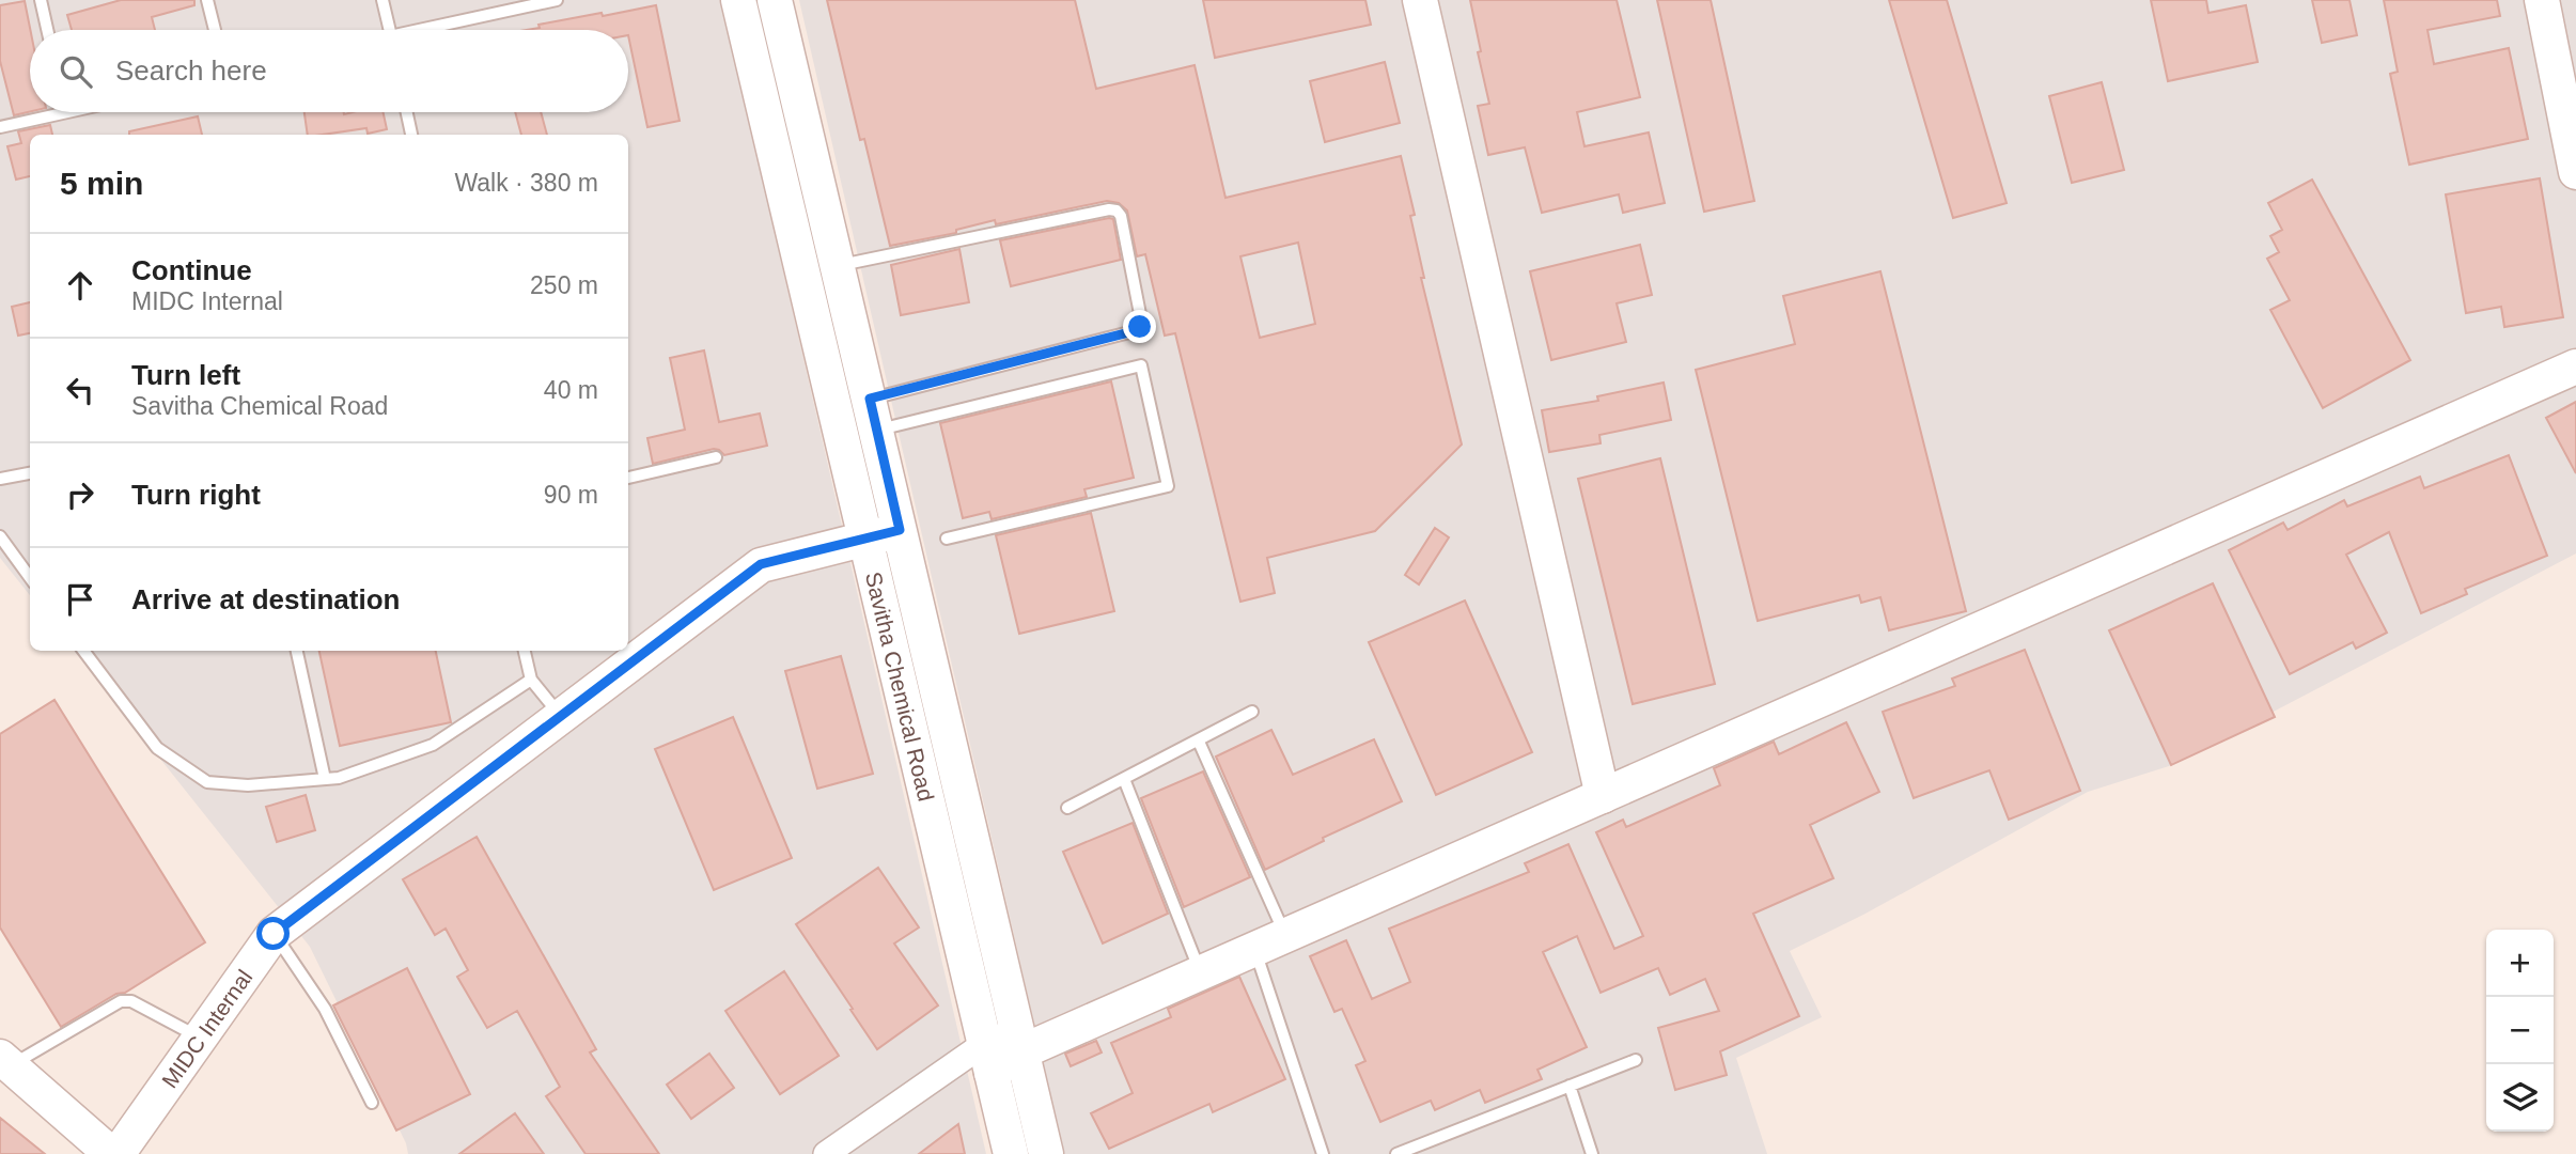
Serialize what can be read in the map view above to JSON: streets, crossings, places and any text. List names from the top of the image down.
{
  "streets": {
    "main road": ["Savitha Chemical Road", "MIDC Internal"]
  },
  "crossings": [
    ["Savitha Chemical Road", "MIDC Internal"]
  ],
  "page": {
    "search": "Search here",
    "heading": ["5 min", "Walk · 380 m"],
    "list": [
      ["Continue", "MIDC Internal", "250 m"],
      ["Turn left", "Savitha Chemical Road", "40 m"],
      ["Turn right", "90 m"],
      "Arrive at destination"
    ],
    "map_buttons": ["+", "−"]
  }
}
